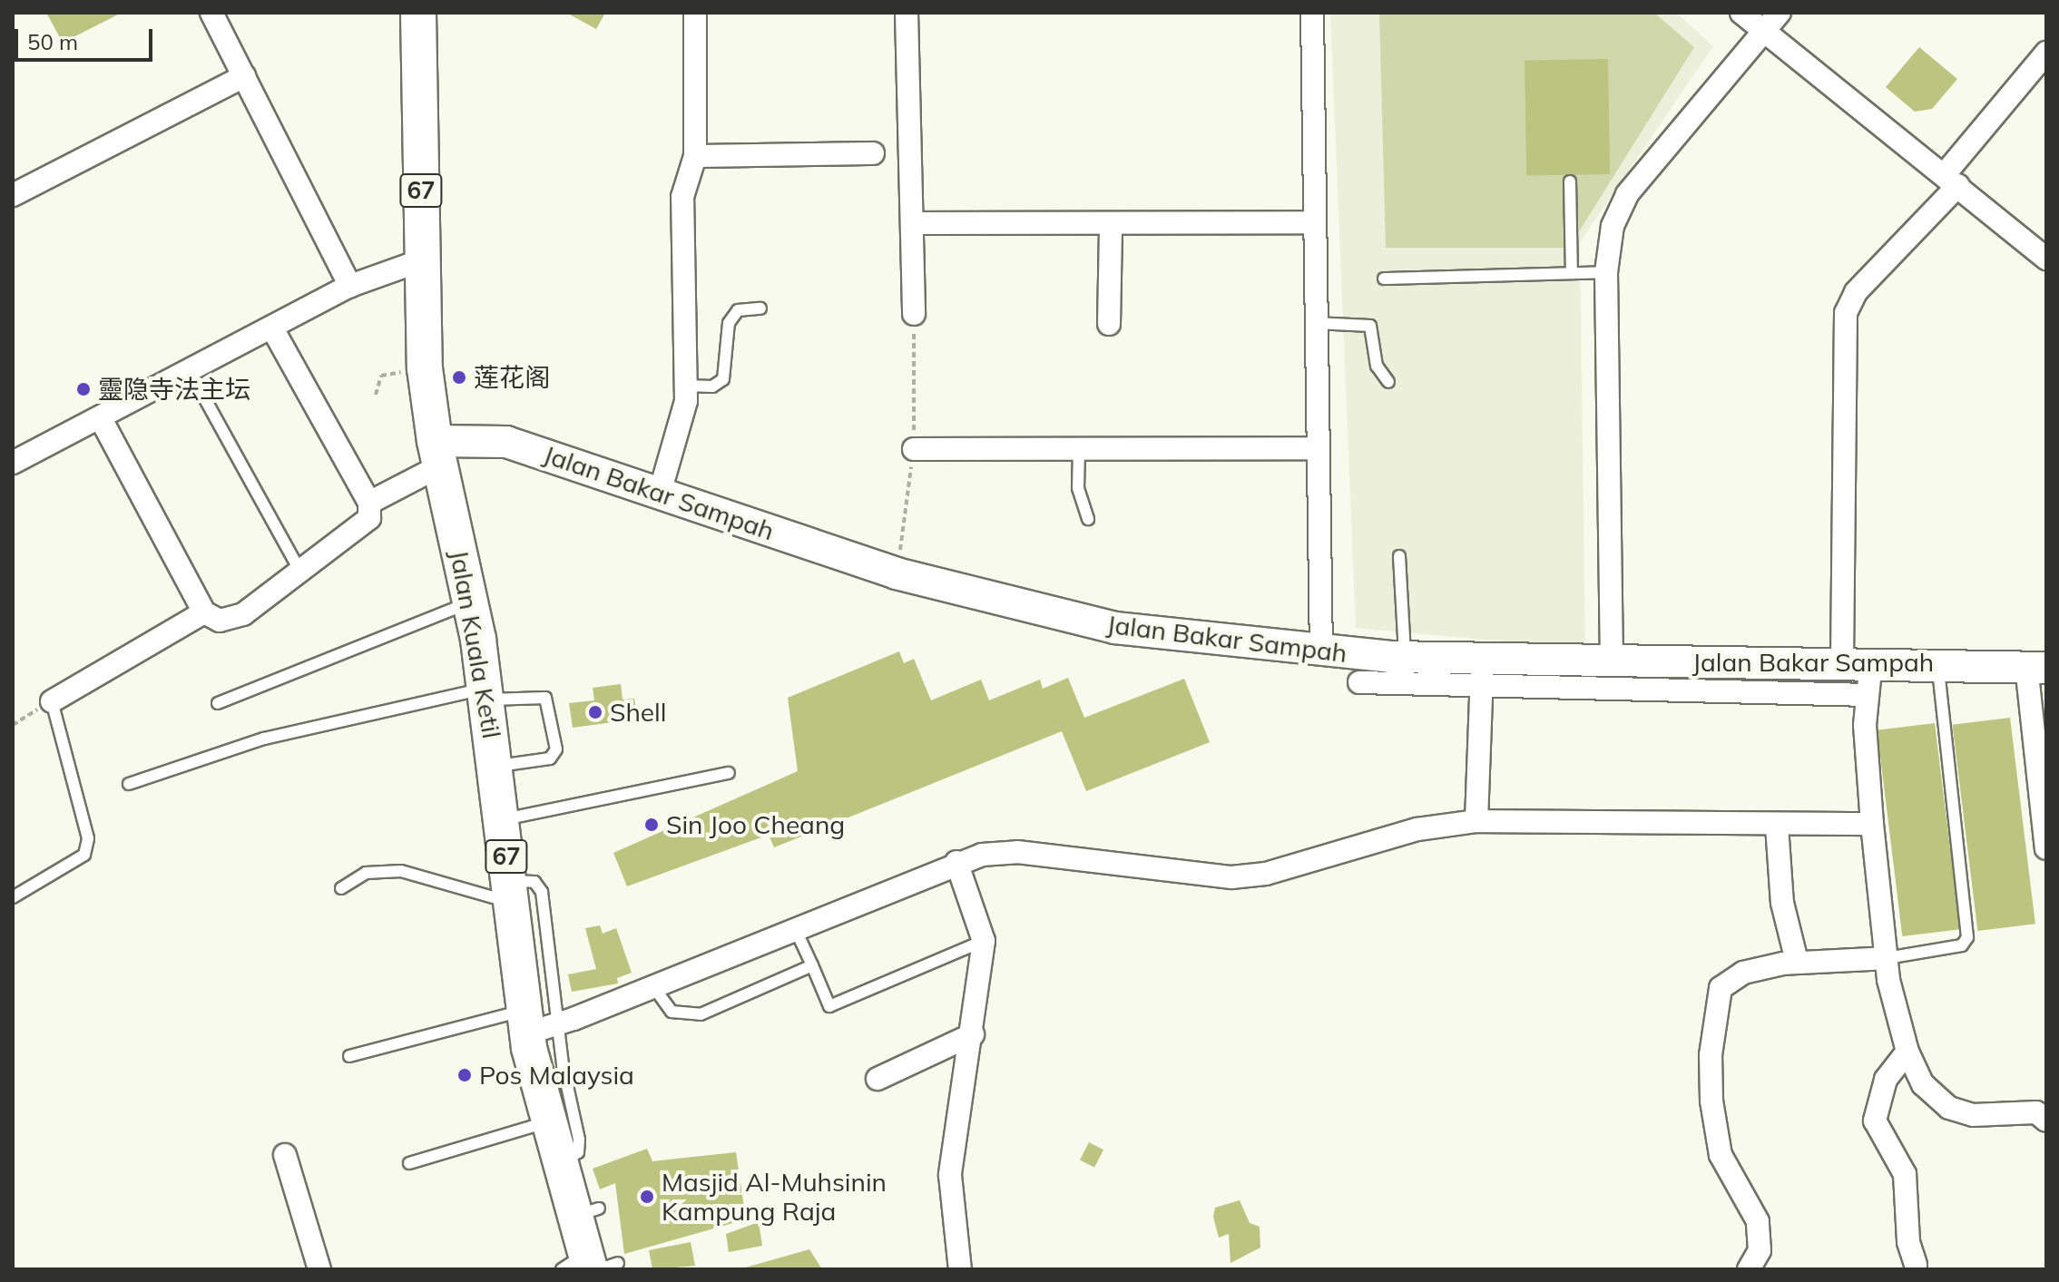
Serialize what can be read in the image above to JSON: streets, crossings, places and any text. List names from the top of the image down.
{
  "streets": {
    "main road": ["67", "Jalan Bakar Sampah", "Jalan Kuala Ketil"]
  },
  "crossings": [
    ["Jalan Bakar Sampah", "Jalan Kuala Ketil"]
  ],
  "places": [
    "莲花阁",
    "靈隐寺法主坛",
    "Shell",
    "Sin Joo Cheang",
    "Pos Malaysia",
    "Masjid Al-Muhsinin Kampung Raja"
  ],
  "scale_bar": "50 m"
}
